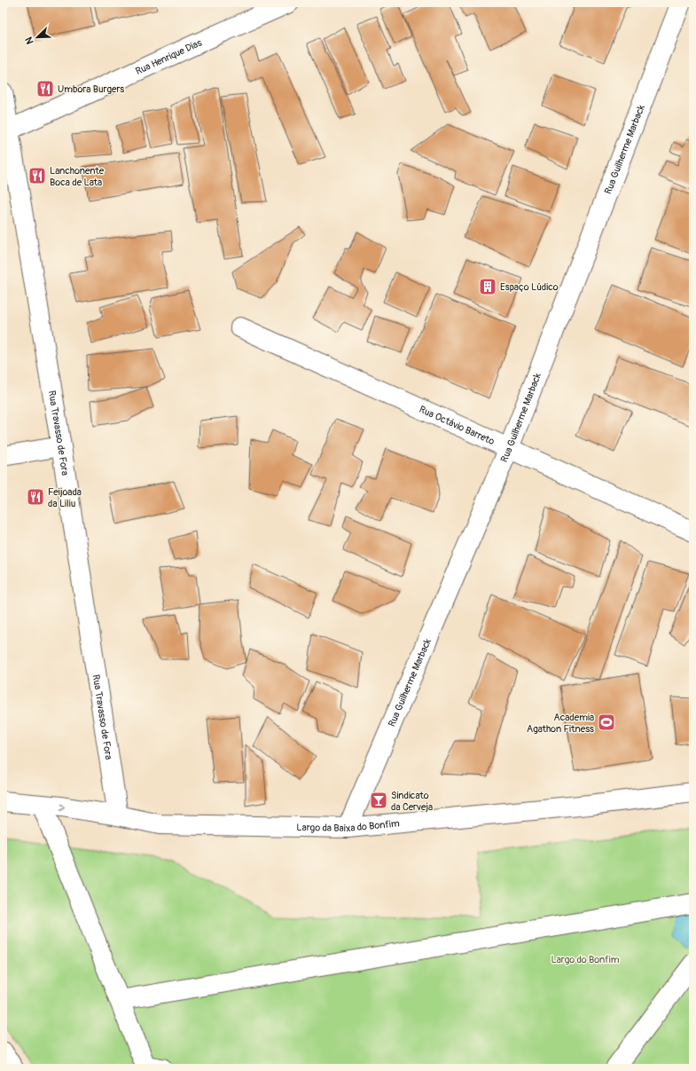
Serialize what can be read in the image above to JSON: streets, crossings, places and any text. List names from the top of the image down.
{
  "streets": {
    "street": [
      "Rua Henrique Dias",
      "Rua Guilherme Marback",
      "Rua Octávio Barreto",
      "Rua Travasso de Fora",
      "Largo da Baixa do Bonfim"
    ]
  },
  "crossings": [
    ["Rua Henrique Dias", "Rua Travasso de Fora"],
    ["Rua Guilherme Marback", "Rua Octávio Barreto"],
    ["Rua Guilherme Marback", "Largo da Baixa do Bonfim"],
    ["Rua Travasso de Fora", "Largo da Baixa do Bonfim"]
  ],
  "parks": ["Largo do Bonfim"],
  "places": {
    "restaurant": ["Umbora Burgers", "Lanchonente Boca de Lata", "Feijoada da Liliu"],
    "building": ["Espaço Lúdico"],
    "sports": ["Academia Agathon Fitness"],
    "bar": ["Sindicato da Cerveja"]
  },
  "north": "bottom left"
}
